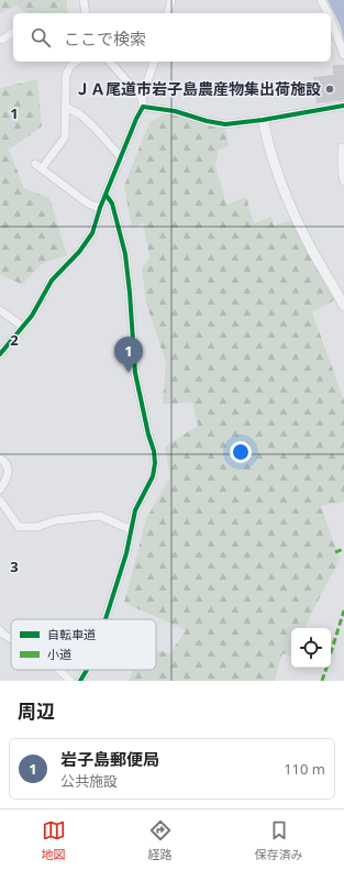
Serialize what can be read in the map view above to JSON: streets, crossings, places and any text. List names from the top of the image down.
{
  "places": ["ＪＡ尾道市岩子島農産物集出荷施設"],
  "legend": ["自転車道", "小道"],
  "page": {
    "search": "ここで検索",
    "pins": "1",
    "heading": "周辺",
    "list": [
      {
        "mark": "1",
        "name": "岩子島郵便局",
        "note": "公共施設",
        "value": "110 m"
      }
    ],
    "nav": ["地図", "経路", "保存済み"]
  },
  "grid": {
    "rows": ["1", "2", "3"]
  }
}
